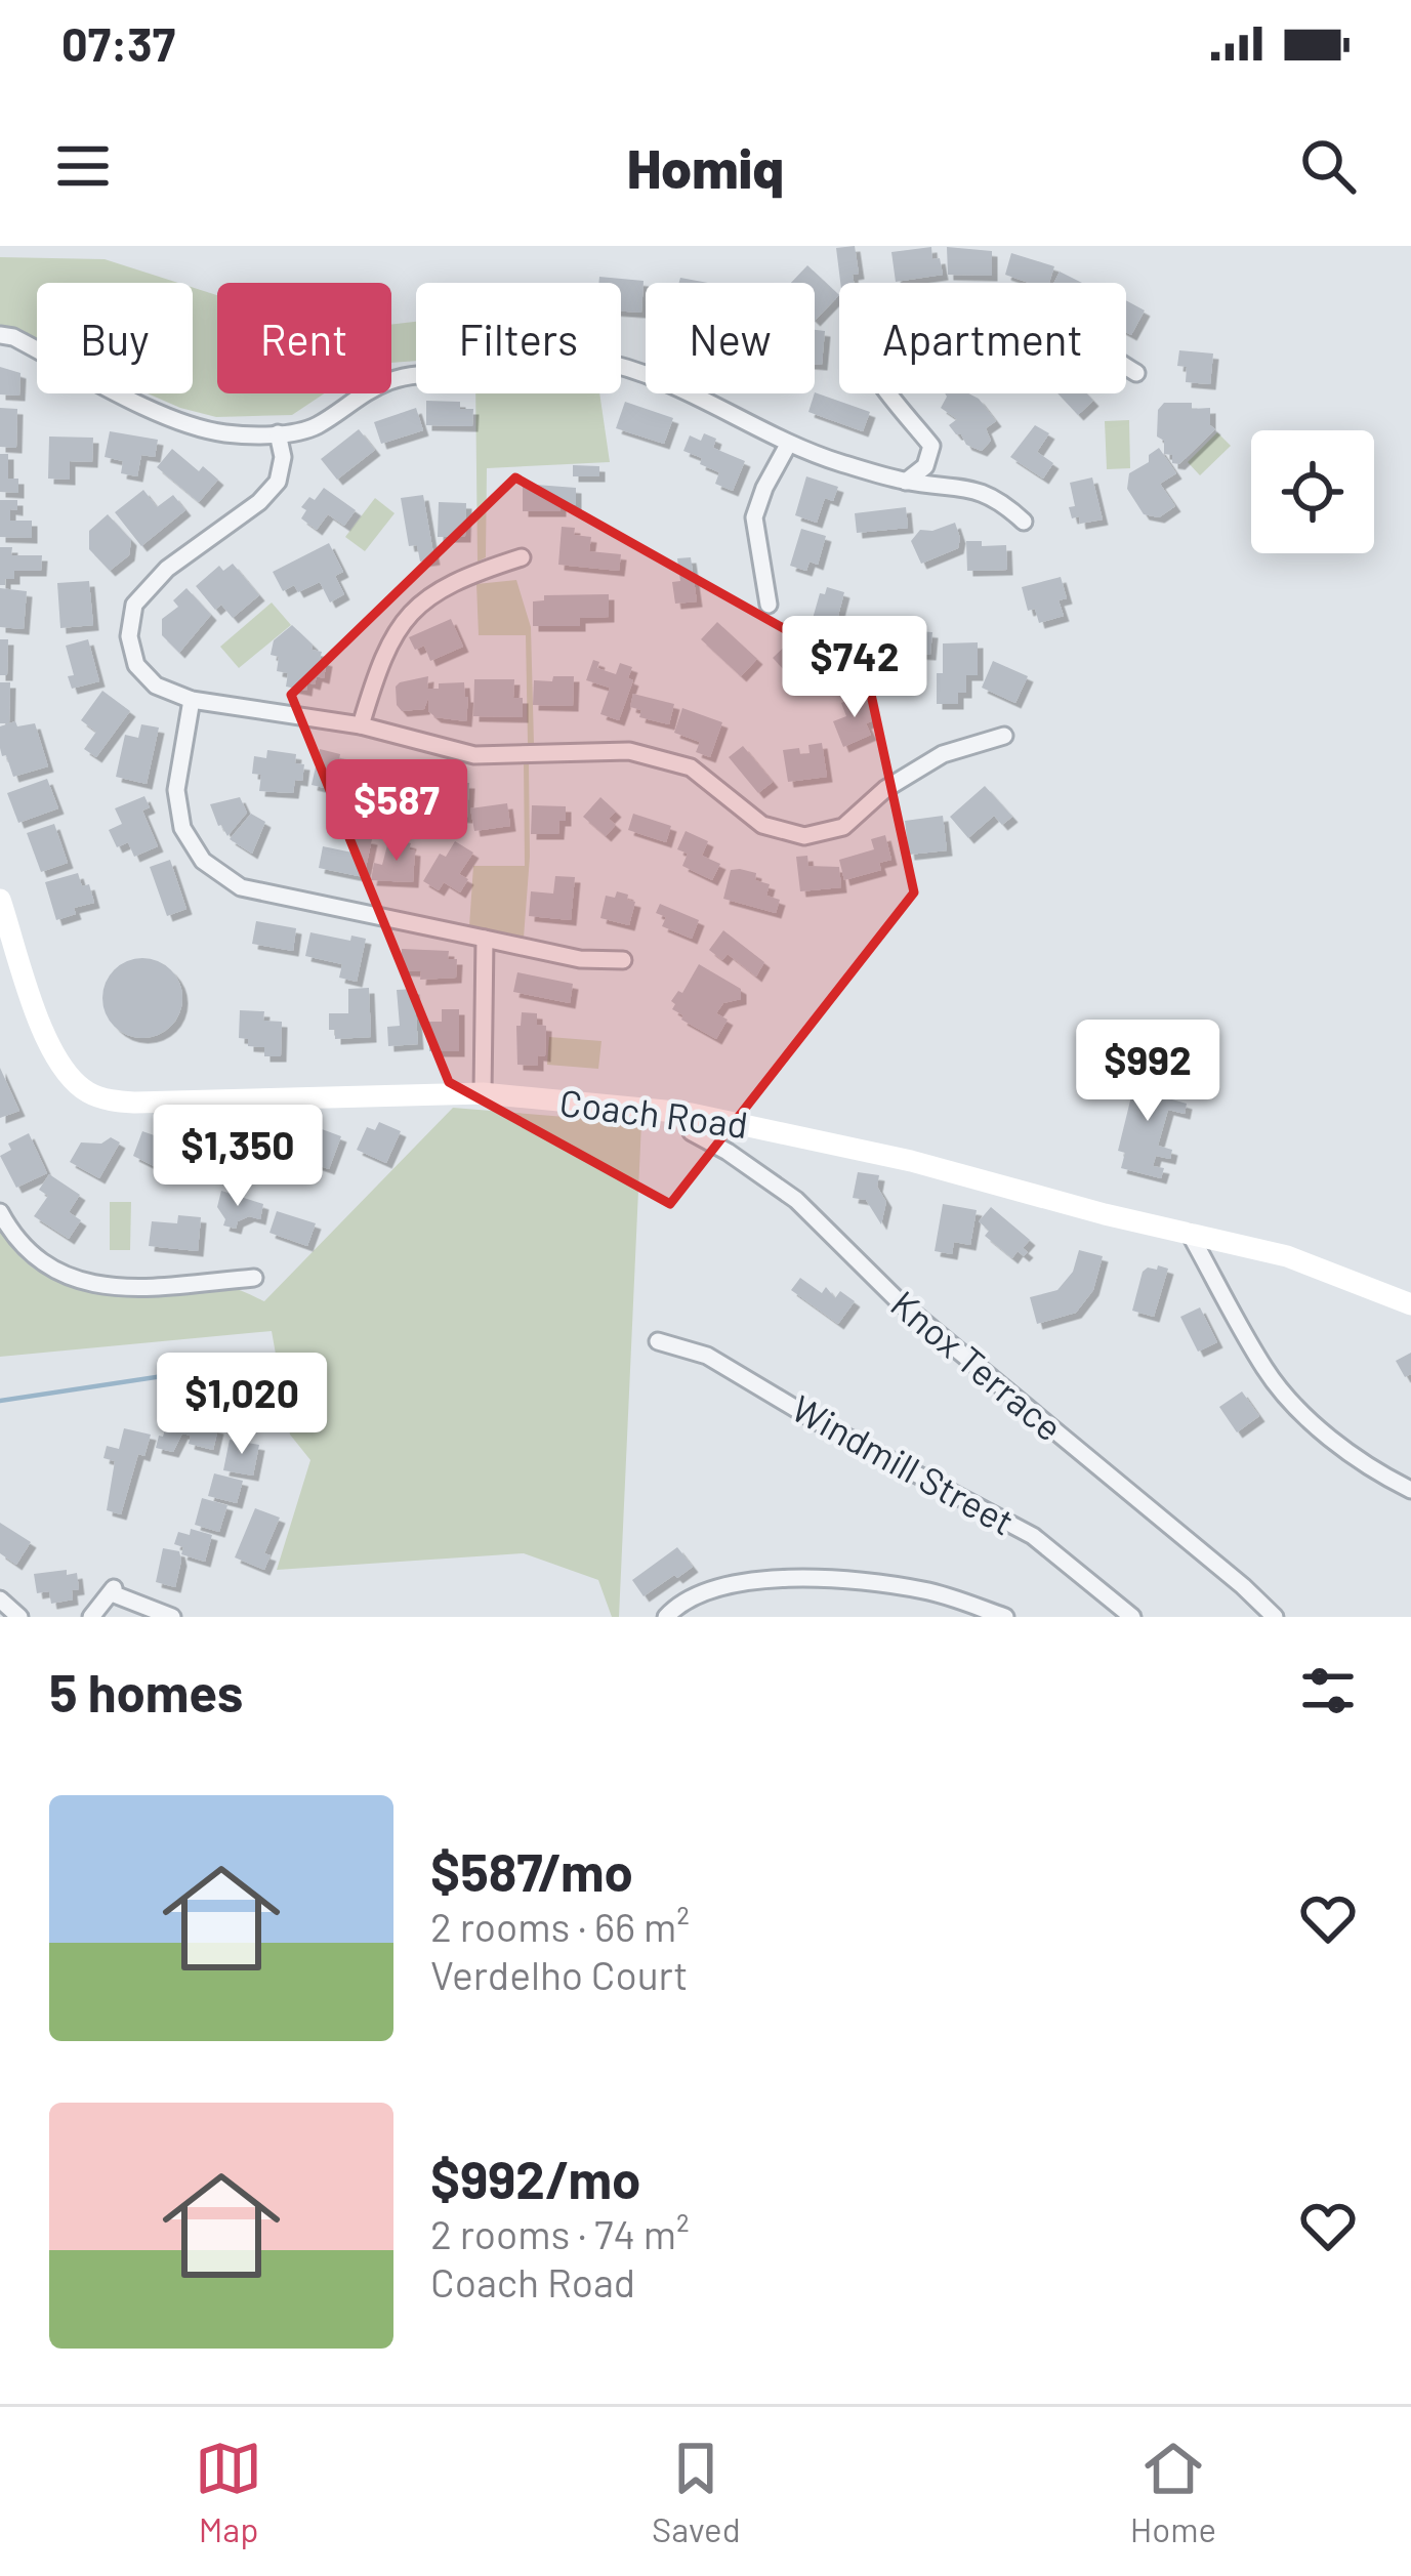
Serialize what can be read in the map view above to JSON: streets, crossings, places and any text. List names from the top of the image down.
{
  "streets": {
    "street": ["Coach Road", "Knox Terrace", "Windmill Street"]
  },
  "crossings": [
    ["Coach Road", "Knox Terrace"]
  ],
  "page": {
    "status": "07:37",
    "header": "Homiq",
    "chip": [
      "Buy",
      "Rent",
      "Filters",
      "New",
      "Apartment"
    ],
    "price": [
      "$742",
      "$587",
      "$992",
      "$1,350",
      "$1,020"
    ],
    "heading": "5 homes",
    "list": [
      {
        "name": "$587/mo",
        "note": "2 rooms · 66 m² · Verdelho Court"
      },
      {
        "name": "$992/mo",
        "note": "2 rooms · 74 m² · Coach Road"
      }
    ],
    "tabs": ["Map", "Saved", "Home"]
  }
}
